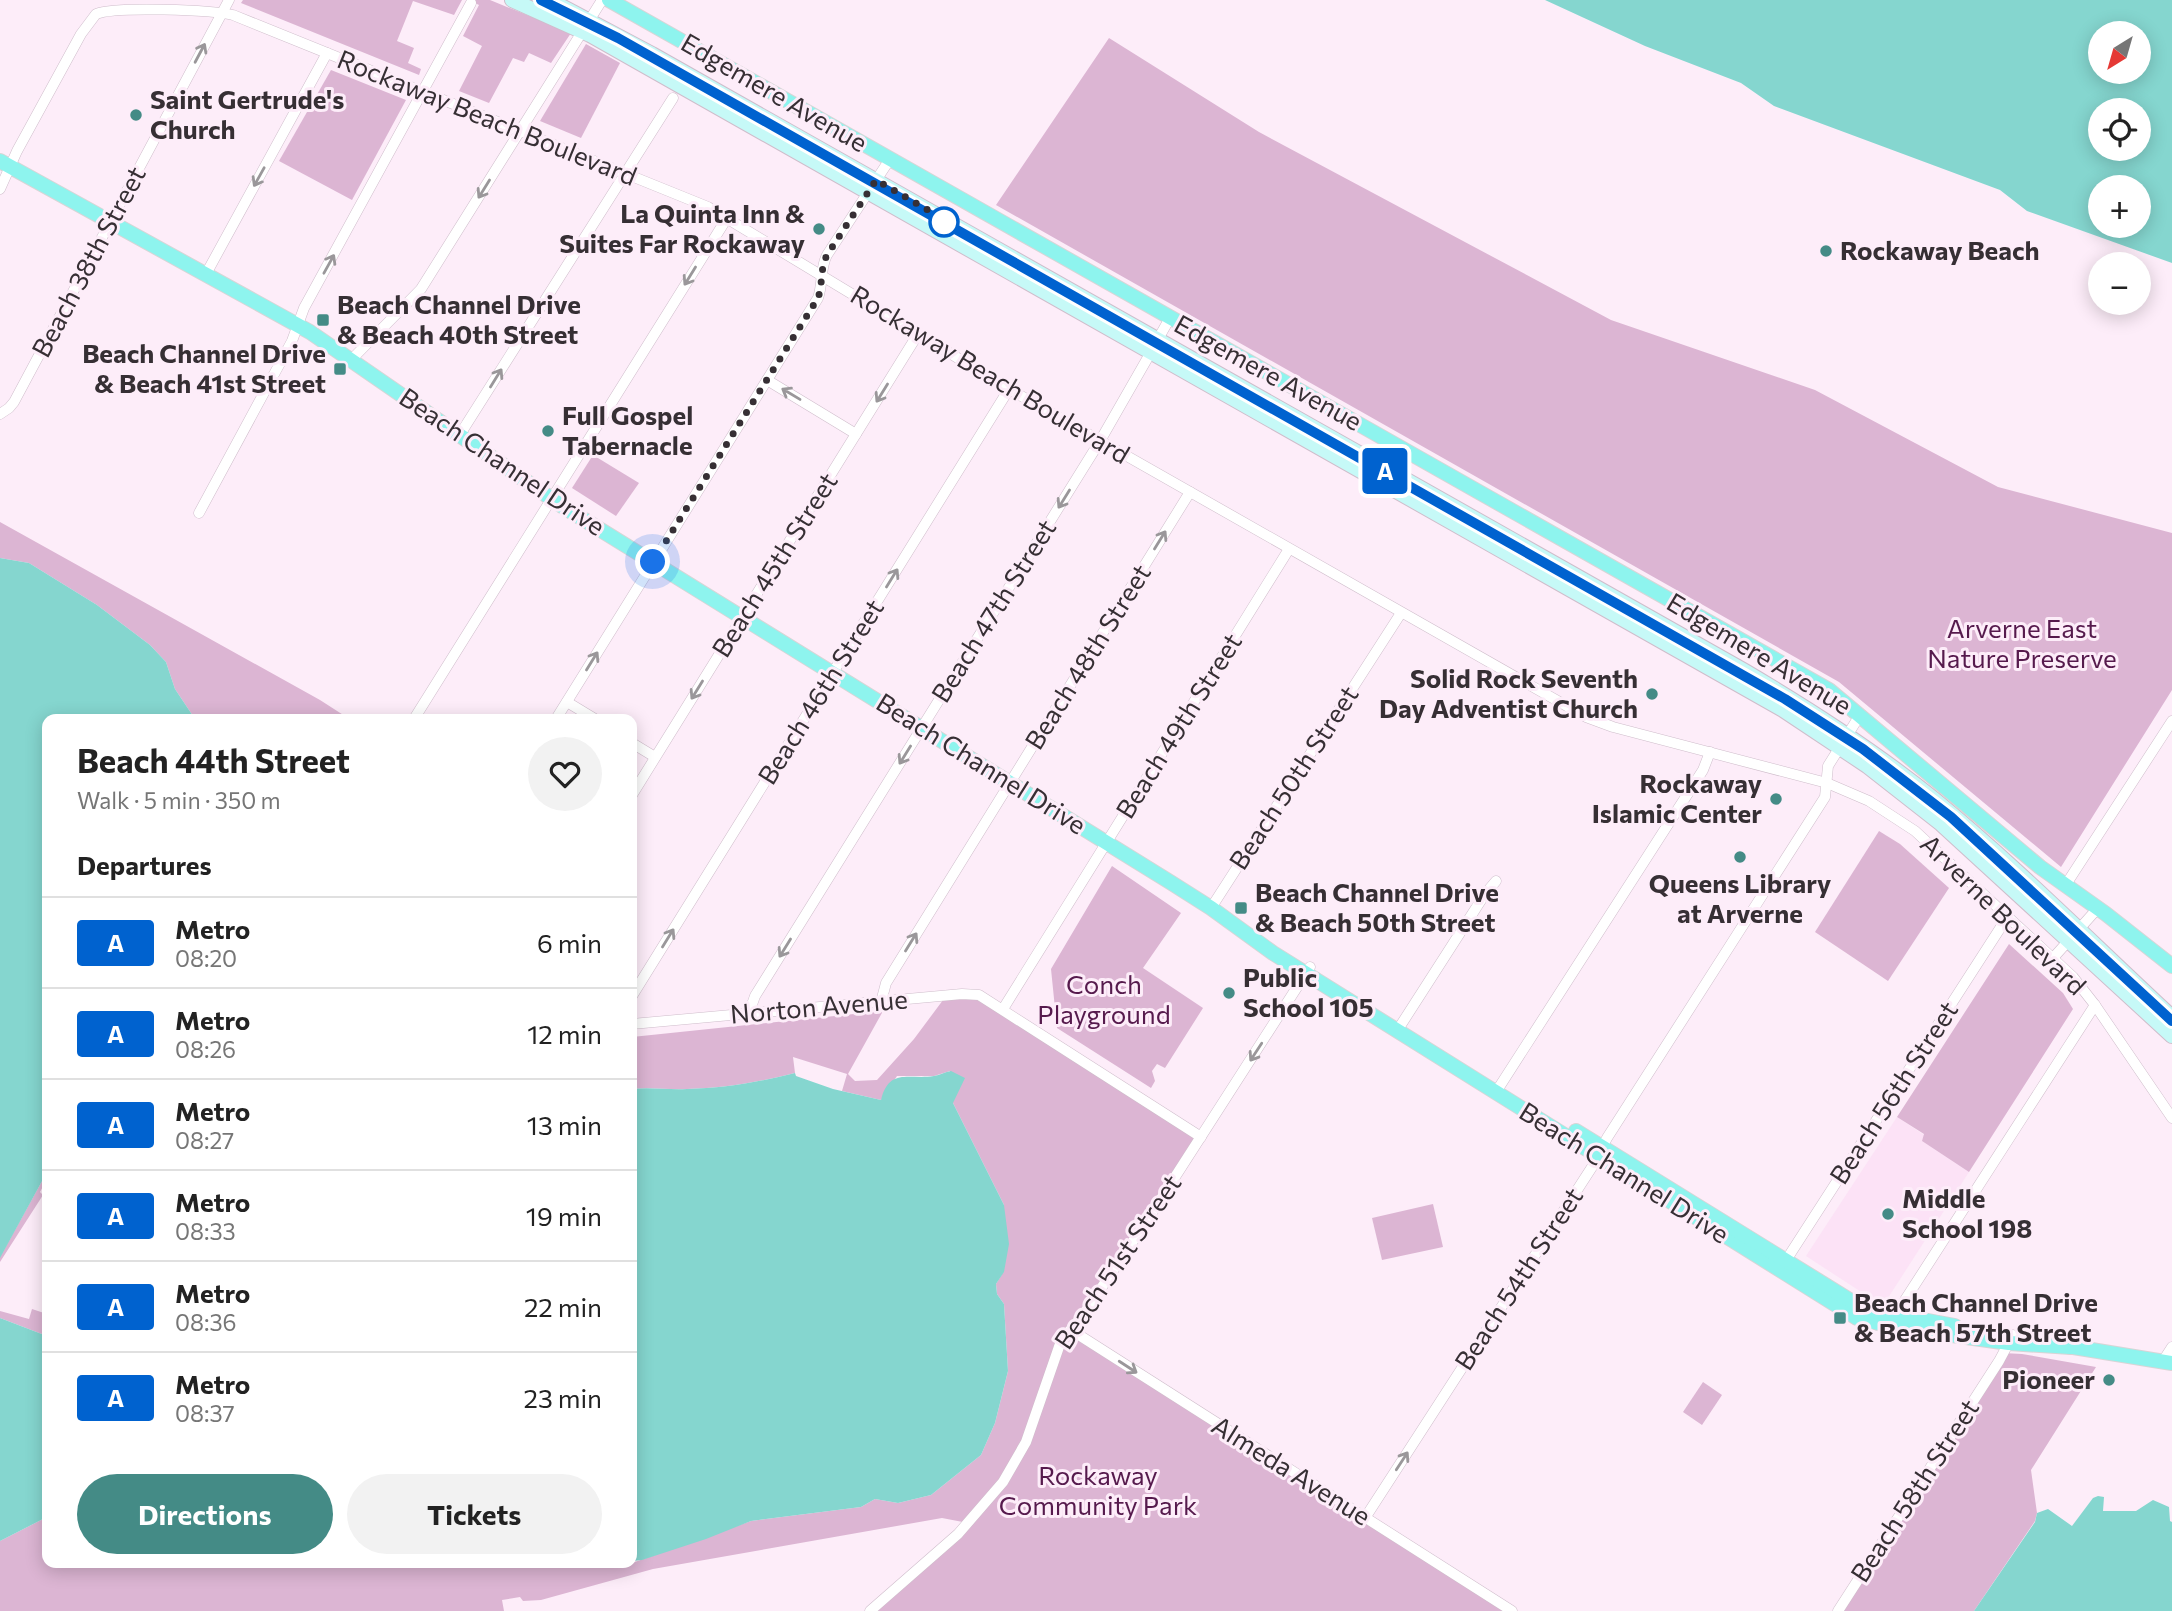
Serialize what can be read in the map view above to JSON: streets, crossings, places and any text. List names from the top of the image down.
{
  "streets": {
    "main road": ["Edgemere Avenue", "Beach Channel Drive"],
    "street": [
      "Rockaway Beach Boulevard",
      "Beach 38th Street",
      "Beach 45th Street",
      "Beach 47th Street",
      "Beach 48th Street",
      "Beach 46th Street",
      "Beach 49th Street",
      "Beach 50th Street",
      "Arverne Boulevard",
      "Norton Avenue",
      "Beach 56th Street",
      "Beach 51st Street",
      "Beach 54th Street",
      "Almeda Avenue",
      "Beach 58th Street"
    ]
  },
  "crossings": [
    ["Edgemere Avenue", "Beach 47th Street"],
    ["Edgemere Avenue", "Beach 54th Street"],
    ["Rockaway Beach Boulevard", "Beach 38th Street"],
    ["Rockaway Beach Boulevard", "Beach Channel Drive"],
    ["Rockaway Beach Boulevard", "Beach 45th Street"],
    ["Rockaway Beach Boulevard", "Beach 47th Street"],
    ["Rockaway Beach Boulevard", "Beach 48th Street"],
    ["Rockaway Beach Boulevard", "Beach 46th Street"],
    ["Rockaway Beach Boulevard", "Beach 49th Street"],
    ["Rockaway Beach Boulevard", "Beach 50th Street"],
    ["Rockaway Beach Boulevard", "Arverne Boulevard"],
    ["Rockaway Beach Boulevard", "Beach 54th Street"],
    ["Beach 38th Street", "Beach Channel Drive"],
    ["Beach Channel Drive", "Beach 45th Street"],
    ["Beach Channel Drive", "Beach 47th Street"],
    ["Beach Channel Drive", "Beach 48th Street"],
    ["Beach Channel Drive", "Beach 46th Street"],
    ["Beach Channel Drive", "Beach 49th Street"],
    ["Beach Channel Drive", "Beach 50th Street"],
    ["Beach Channel Drive", "Beach 56th Street"],
    ["Beach Channel Drive", "Beach 51st Street"],
    ["Beach Channel Drive", "Beach 54th Street"],
    ["Beach Channel Drive", "Beach 58th Street"],
    ["Beach 47th Street", "Norton Avenue"],
    ["Beach 48th Street", "Norton Avenue"],
    ["Beach 49th Street", "Norton Avenue"],
    ["Arverne Boulevard", "Beach 56th Street"],
    ["Arverne Boulevard", "Beach 54th Street"],
    ["Norton Avenue", "Beach 51st Street"],
    ["Beach 51st Street", "Almeda Avenue"],
    ["Beach 54th Street", "Almeda Avenue"]
  ],
  "one_way": [
    "Beach 38th Street",
    "Beach 45th Street",
    "Beach 47th Street",
    "Beach 48th Street",
    "Beach 46th Street",
    "Beach 54th Street",
    "Almeda Avenue"
  ],
  "parks": ["Arverne East Nature Preserve", "Conch Playground", "Rockaway Community Park"],
  "places": {
    "other": [
      "Saint Gertrude's Church",
      "La Quinta Inn & Suites Far Rockaway",
      "Rockaway Beach",
      "Full Gospel Tabernacle",
      "Solid Rock Seventh Day Adventist Church",
      "Rockaway Islamic Center",
      "Queens Library at Arverne",
      "Public School 105",
      "Middle School 198",
      "Pioneer"
    ],
    "transit": [
      "Beach Channel Drive & Beach 40th Street",
      "Beach Channel Drive & Beach 41st Street",
      "Beach Channel Drive & Beach 50th Street",
      "Beach Channel Drive & Beach 57th Street"
    ]
  },
  "lines": ["metro line A"],
  "north": "bottom left",
  "page": {
    "on_map": "A",
    "map_buttons": ["+", "−"],
    "heading": [
      ["Beach 44th Street", "Walk · 5 min · 350 m"],
      "Departures"
    ],
    "list": [
      {
        "mark": "A",
        "name": "Metro",
        "note": "08:20",
        "value": "6 min"
      },
      {
        "mark": "A",
        "name": "Metro",
        "note": "08:26",
        "value": "12 min"
      },
      {
        "mark": "A",
        "name": "Metro",
        "note": "08:27",
        "value": "13 min"
      },
      {
        "mark": "A",
        "name": "Metro",
        "note": "08:33",
        "value": "19 min"
      },
      {
        "mark": "A",
        "name": "Metro",
        "note": "08:36",
        "value": "22 min"
      },
      {
        "mark": "A",
        "name": "Metro",
        "note": "08:37",
        "value": "23 min"
      }
    ],
    "buttons": ["Directions", "Tickets"]
  }
}
